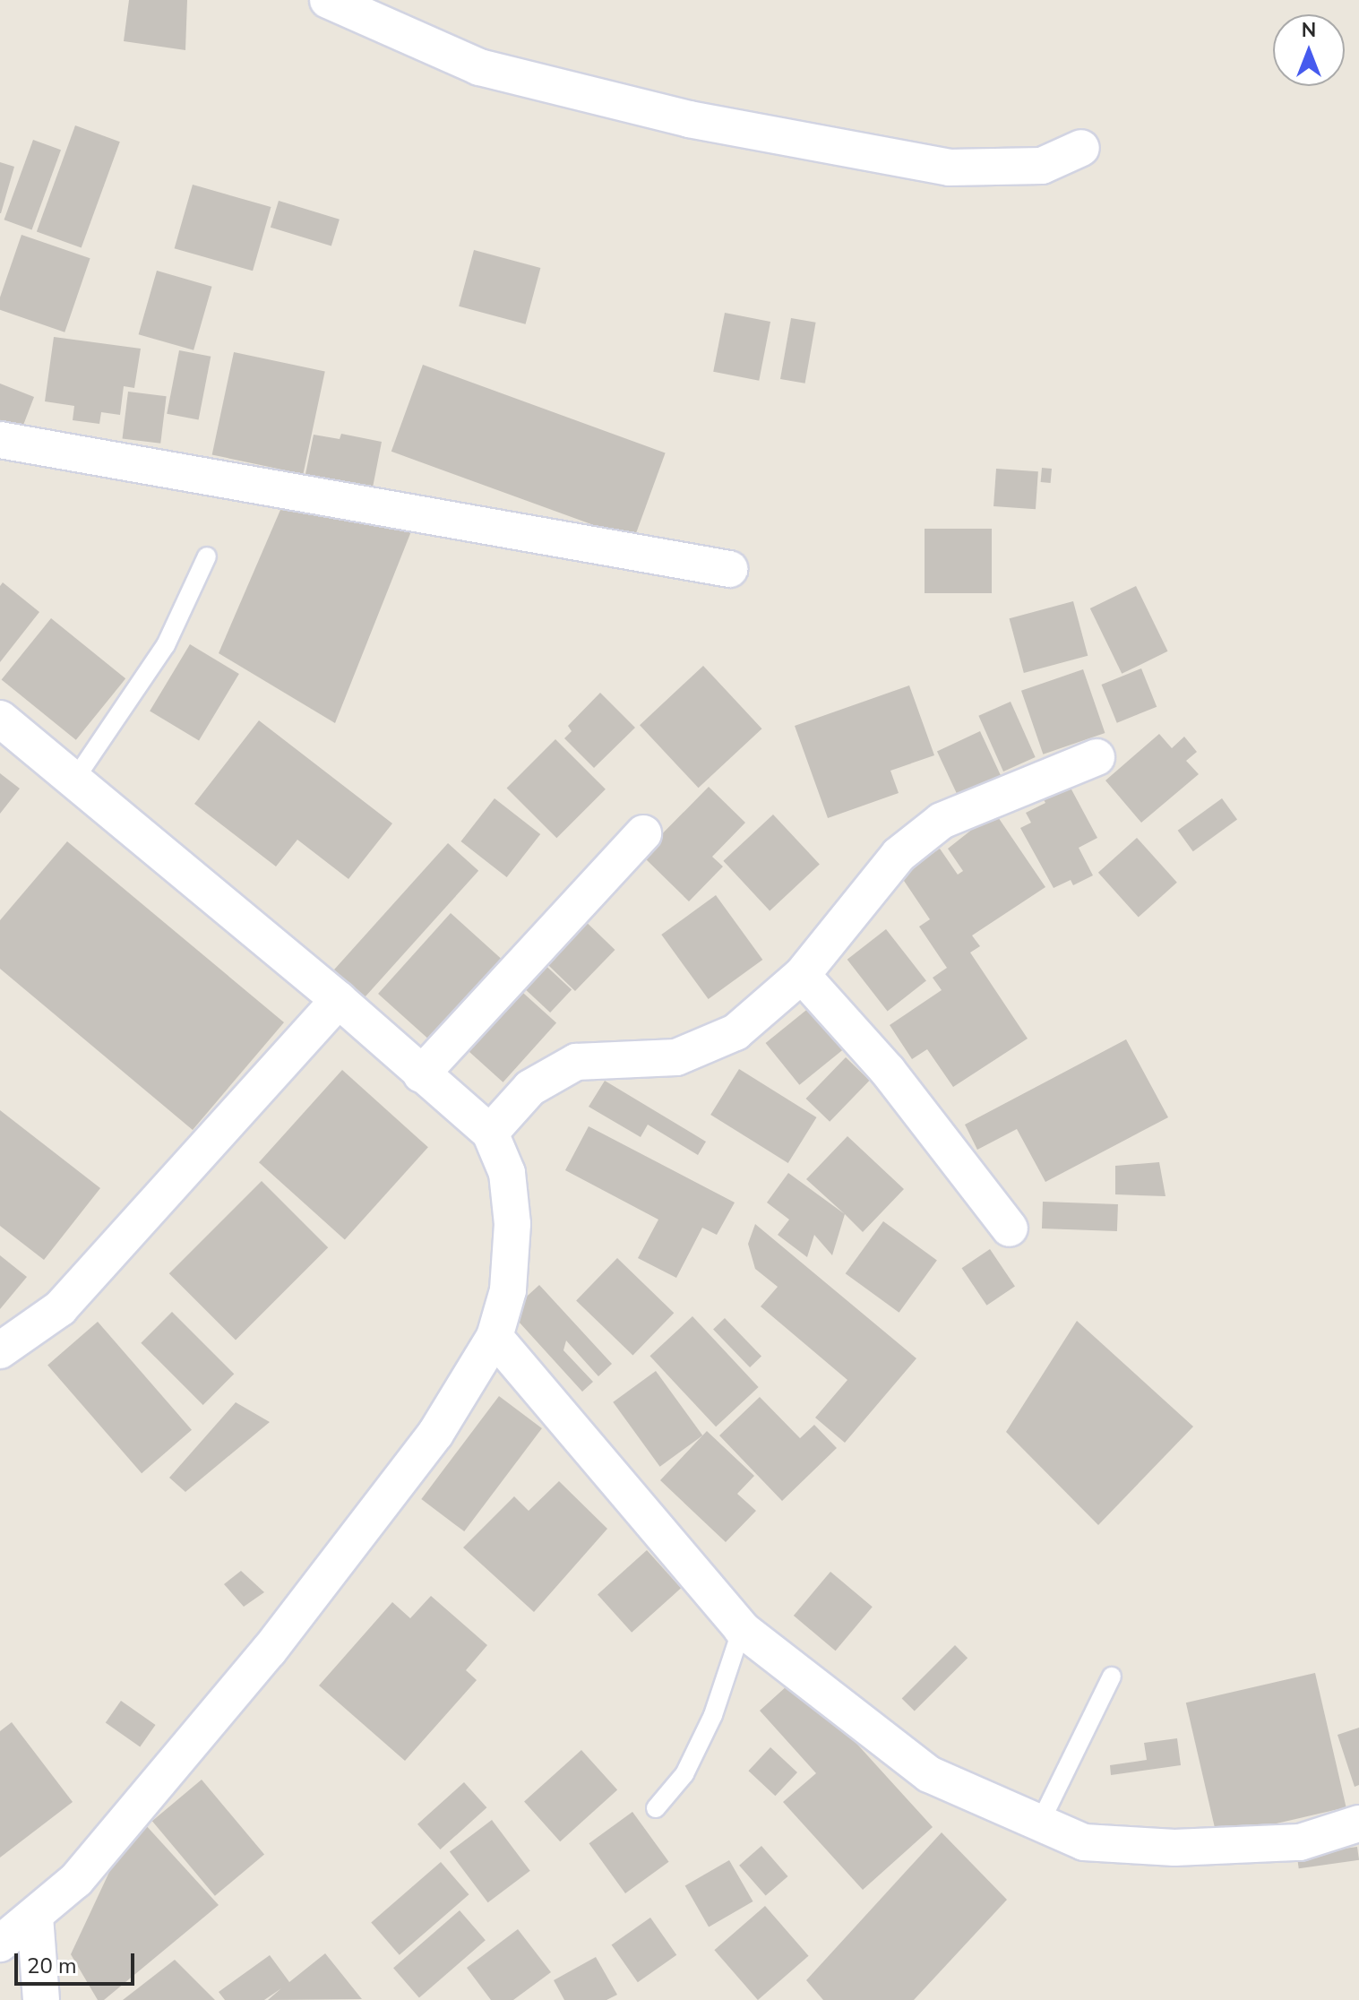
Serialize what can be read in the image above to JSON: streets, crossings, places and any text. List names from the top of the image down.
{
  "scale_bar": "20 m",
  "north": "top"
}
